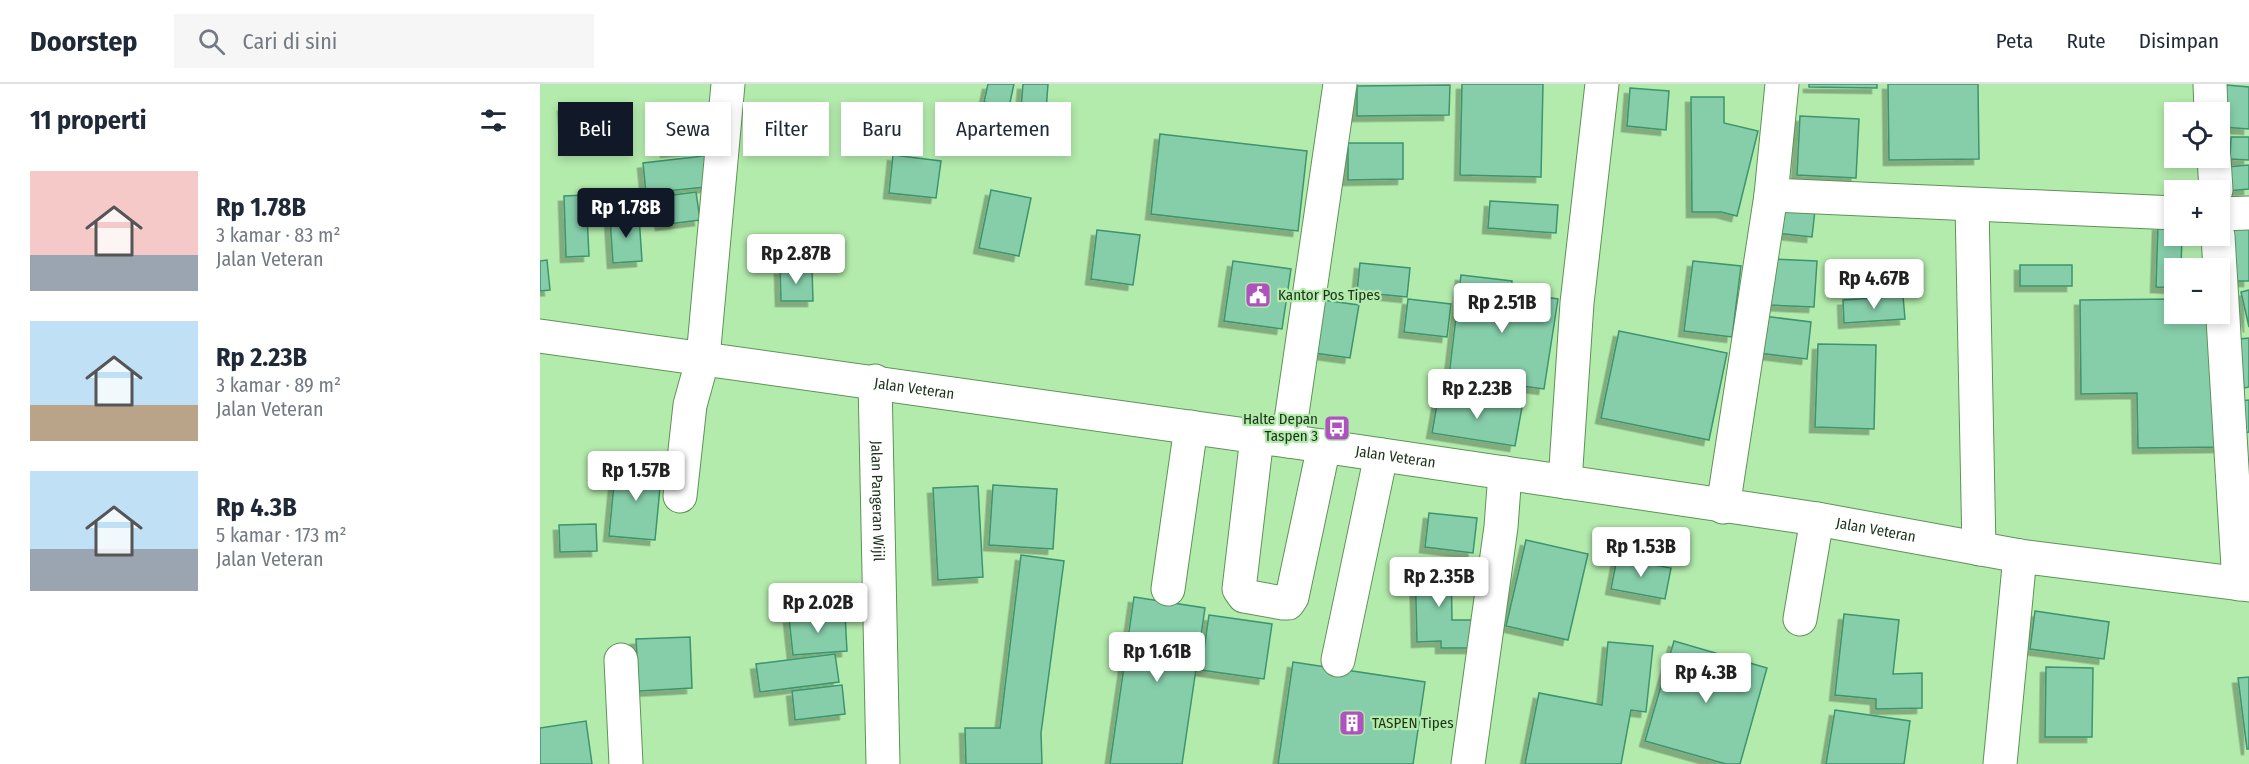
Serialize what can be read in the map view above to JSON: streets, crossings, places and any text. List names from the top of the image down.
{
  "streets": {
    "street": ["Jalan Veteran", "Jalan Pangeran Wijil"]
  },
  "crossings": [
    ["Jalan Veteran", "Jalan Pangeran Wijil"]
  ],
  "places": {
    "public building": ["Kantor Pos Tipes"],
    "bus stop": ["Halte Depan Taspen 3"],
    "building": ["TASPEN Tipes"]
  },
  "page": {
    "header": "Doorstep",
    "search": "Cari di sini",
    "nav": ["Peta", "Rute", "Disimpan"],
    "heading": "11 properti",
    "map_buttons": ["+", "−"],
    "chip": [
      "Beli",
      "Sewa",
      "Filter",
      "Baru",
      "Apartemen"
    ],
    "list": [
      {
        "name": "Rp 1.78B",
        "note": "3 kamar · 83 m² · Jalan Veteran"
      },
      {
        "name": "Rp 2.23B",
        "note": "3 kamar · 89 m² · Jalan Veteran"
      },
      {
        "name": "Rp 4.3B",
        "note": "5 kamar · 173 m² · Jalan Veteran"
      }
    ],
    "price": [
      "Rp 1.78B",
      "Rp 2.87B",
      "Rp 4.67B",
      "Rp 2.51B",
      "Rp 2.23B",
      "Rp 1.57B",
      "Rp 1.53B",
      "Rp 2.35B",
      "Rp 2.02B",
      "Rp 1.61B",
      "Rp 4.3B"
    ]
  }
}
